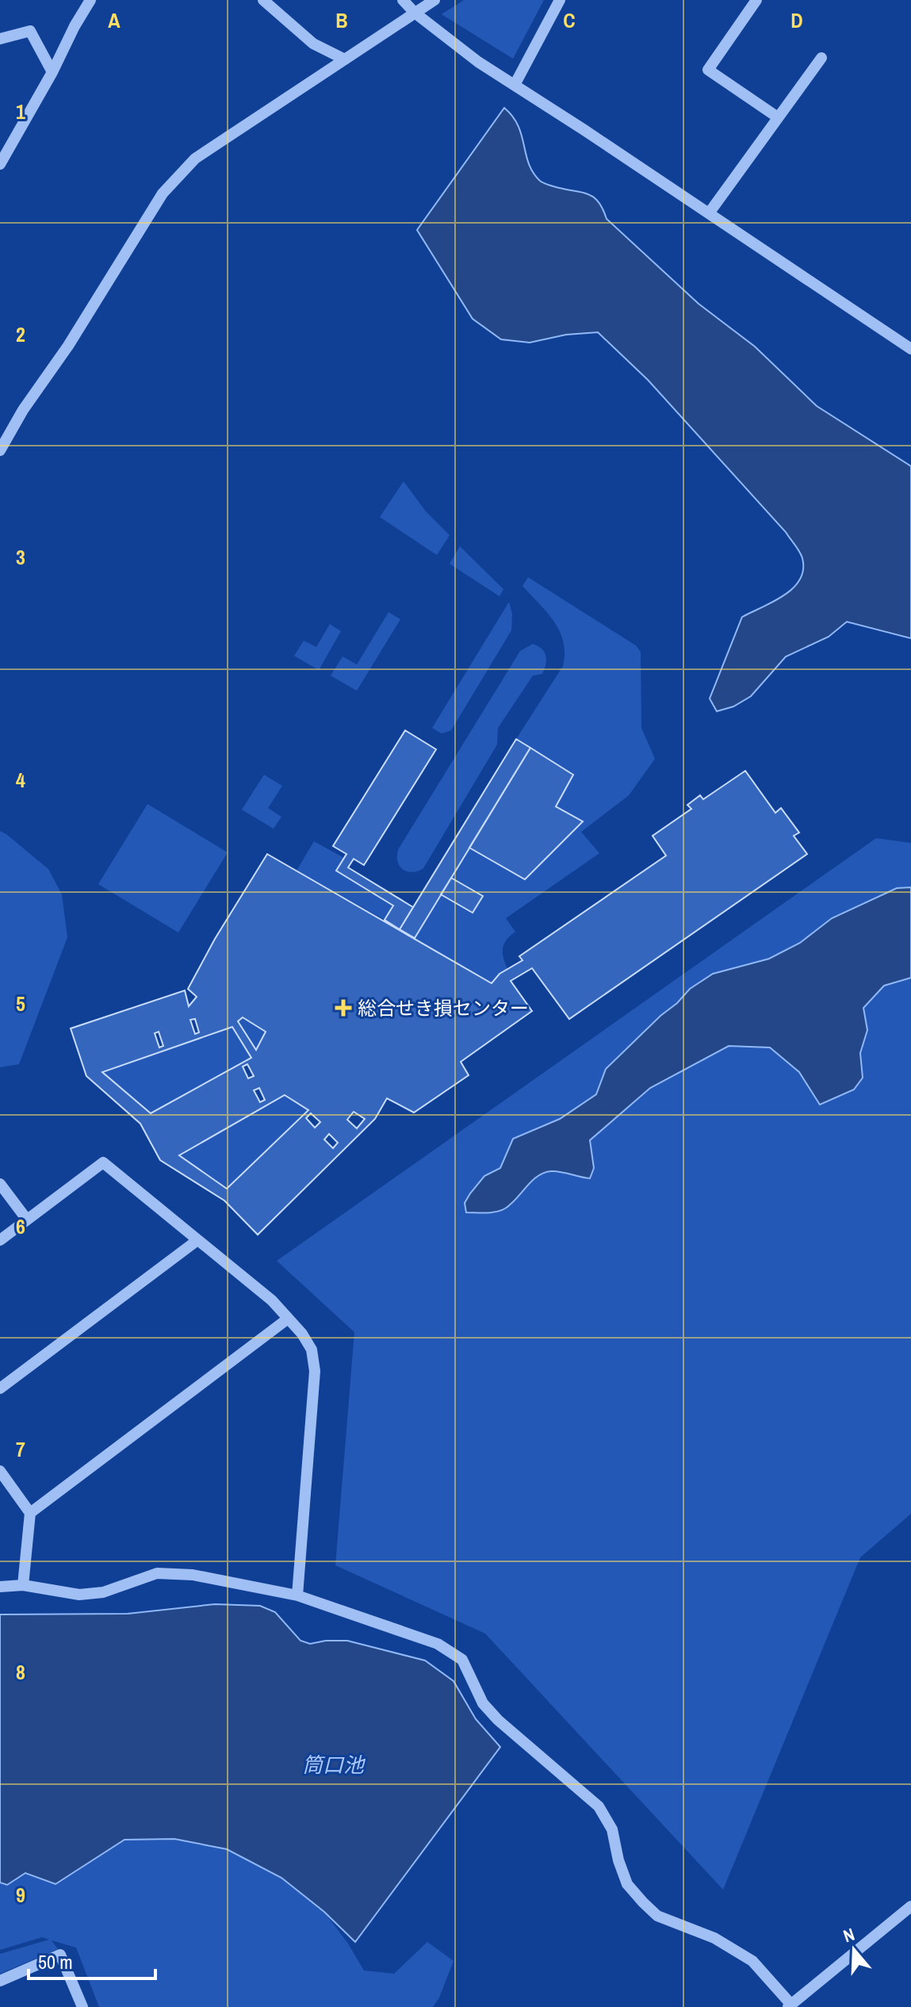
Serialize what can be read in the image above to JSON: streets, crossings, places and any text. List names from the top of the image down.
{
  "water": ["筒口池"],
  "places": {
    "health": ["総合せき損センター"]
  },
  "scale_bar": "50 m",
  "north": "top",
  "grid": {
    "columns": [
      "A",
      "B",
      "C",
      "D"
    ],
    "rows": [
      "1",
      "2",
      "3",
      "4",
      "5",
      "6",
      "7",
      "8",
      "9"
    ]
  }
}
